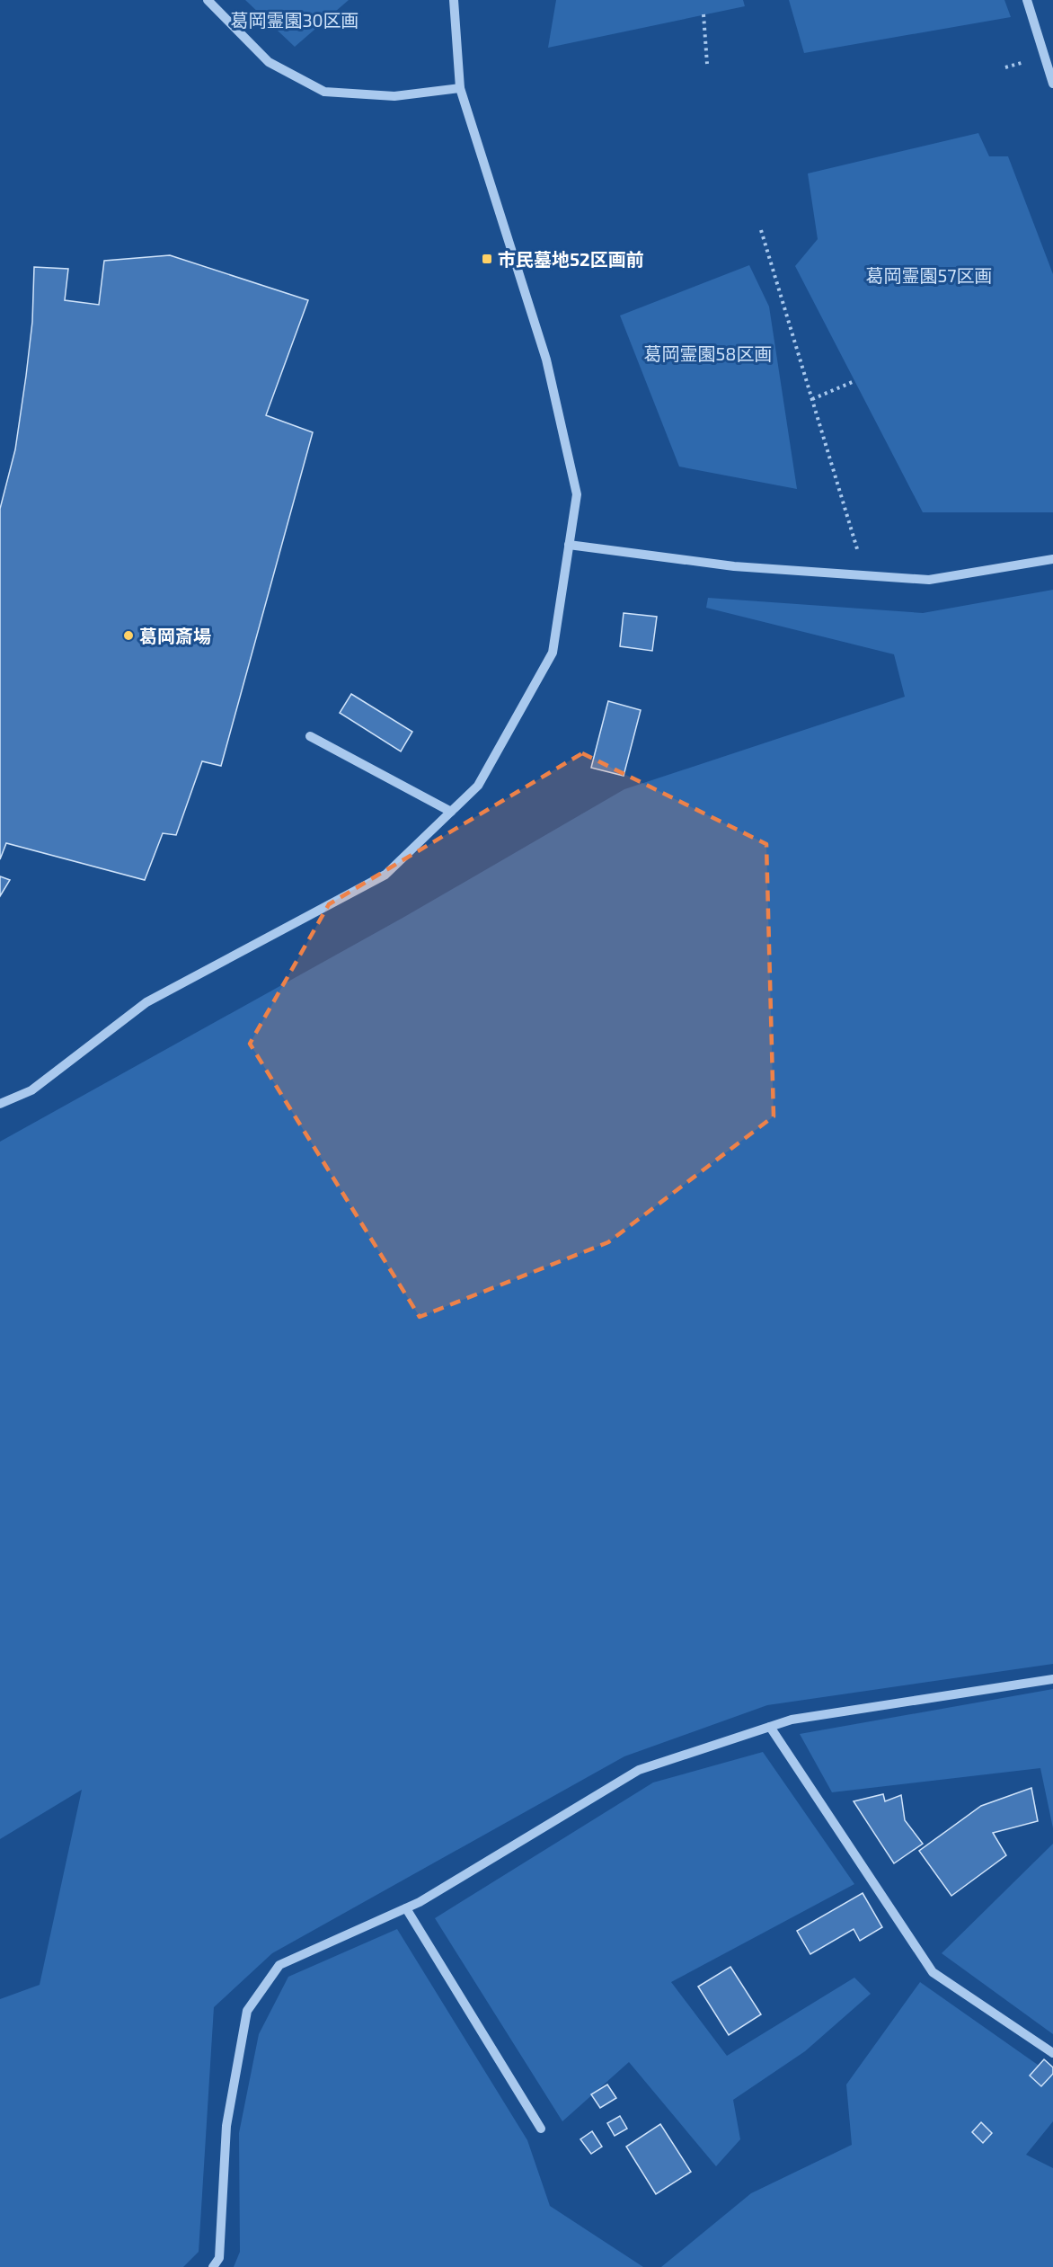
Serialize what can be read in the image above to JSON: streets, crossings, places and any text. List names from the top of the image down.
{
  "parks": ["葛岡霊園30区画", "葛岡霊園57区画", "葛岡霊園58区画"],
  "places": {
    "transit": ["市民墓地52区画前"],
    "other": ["葛岡斎場"]
  }
}
